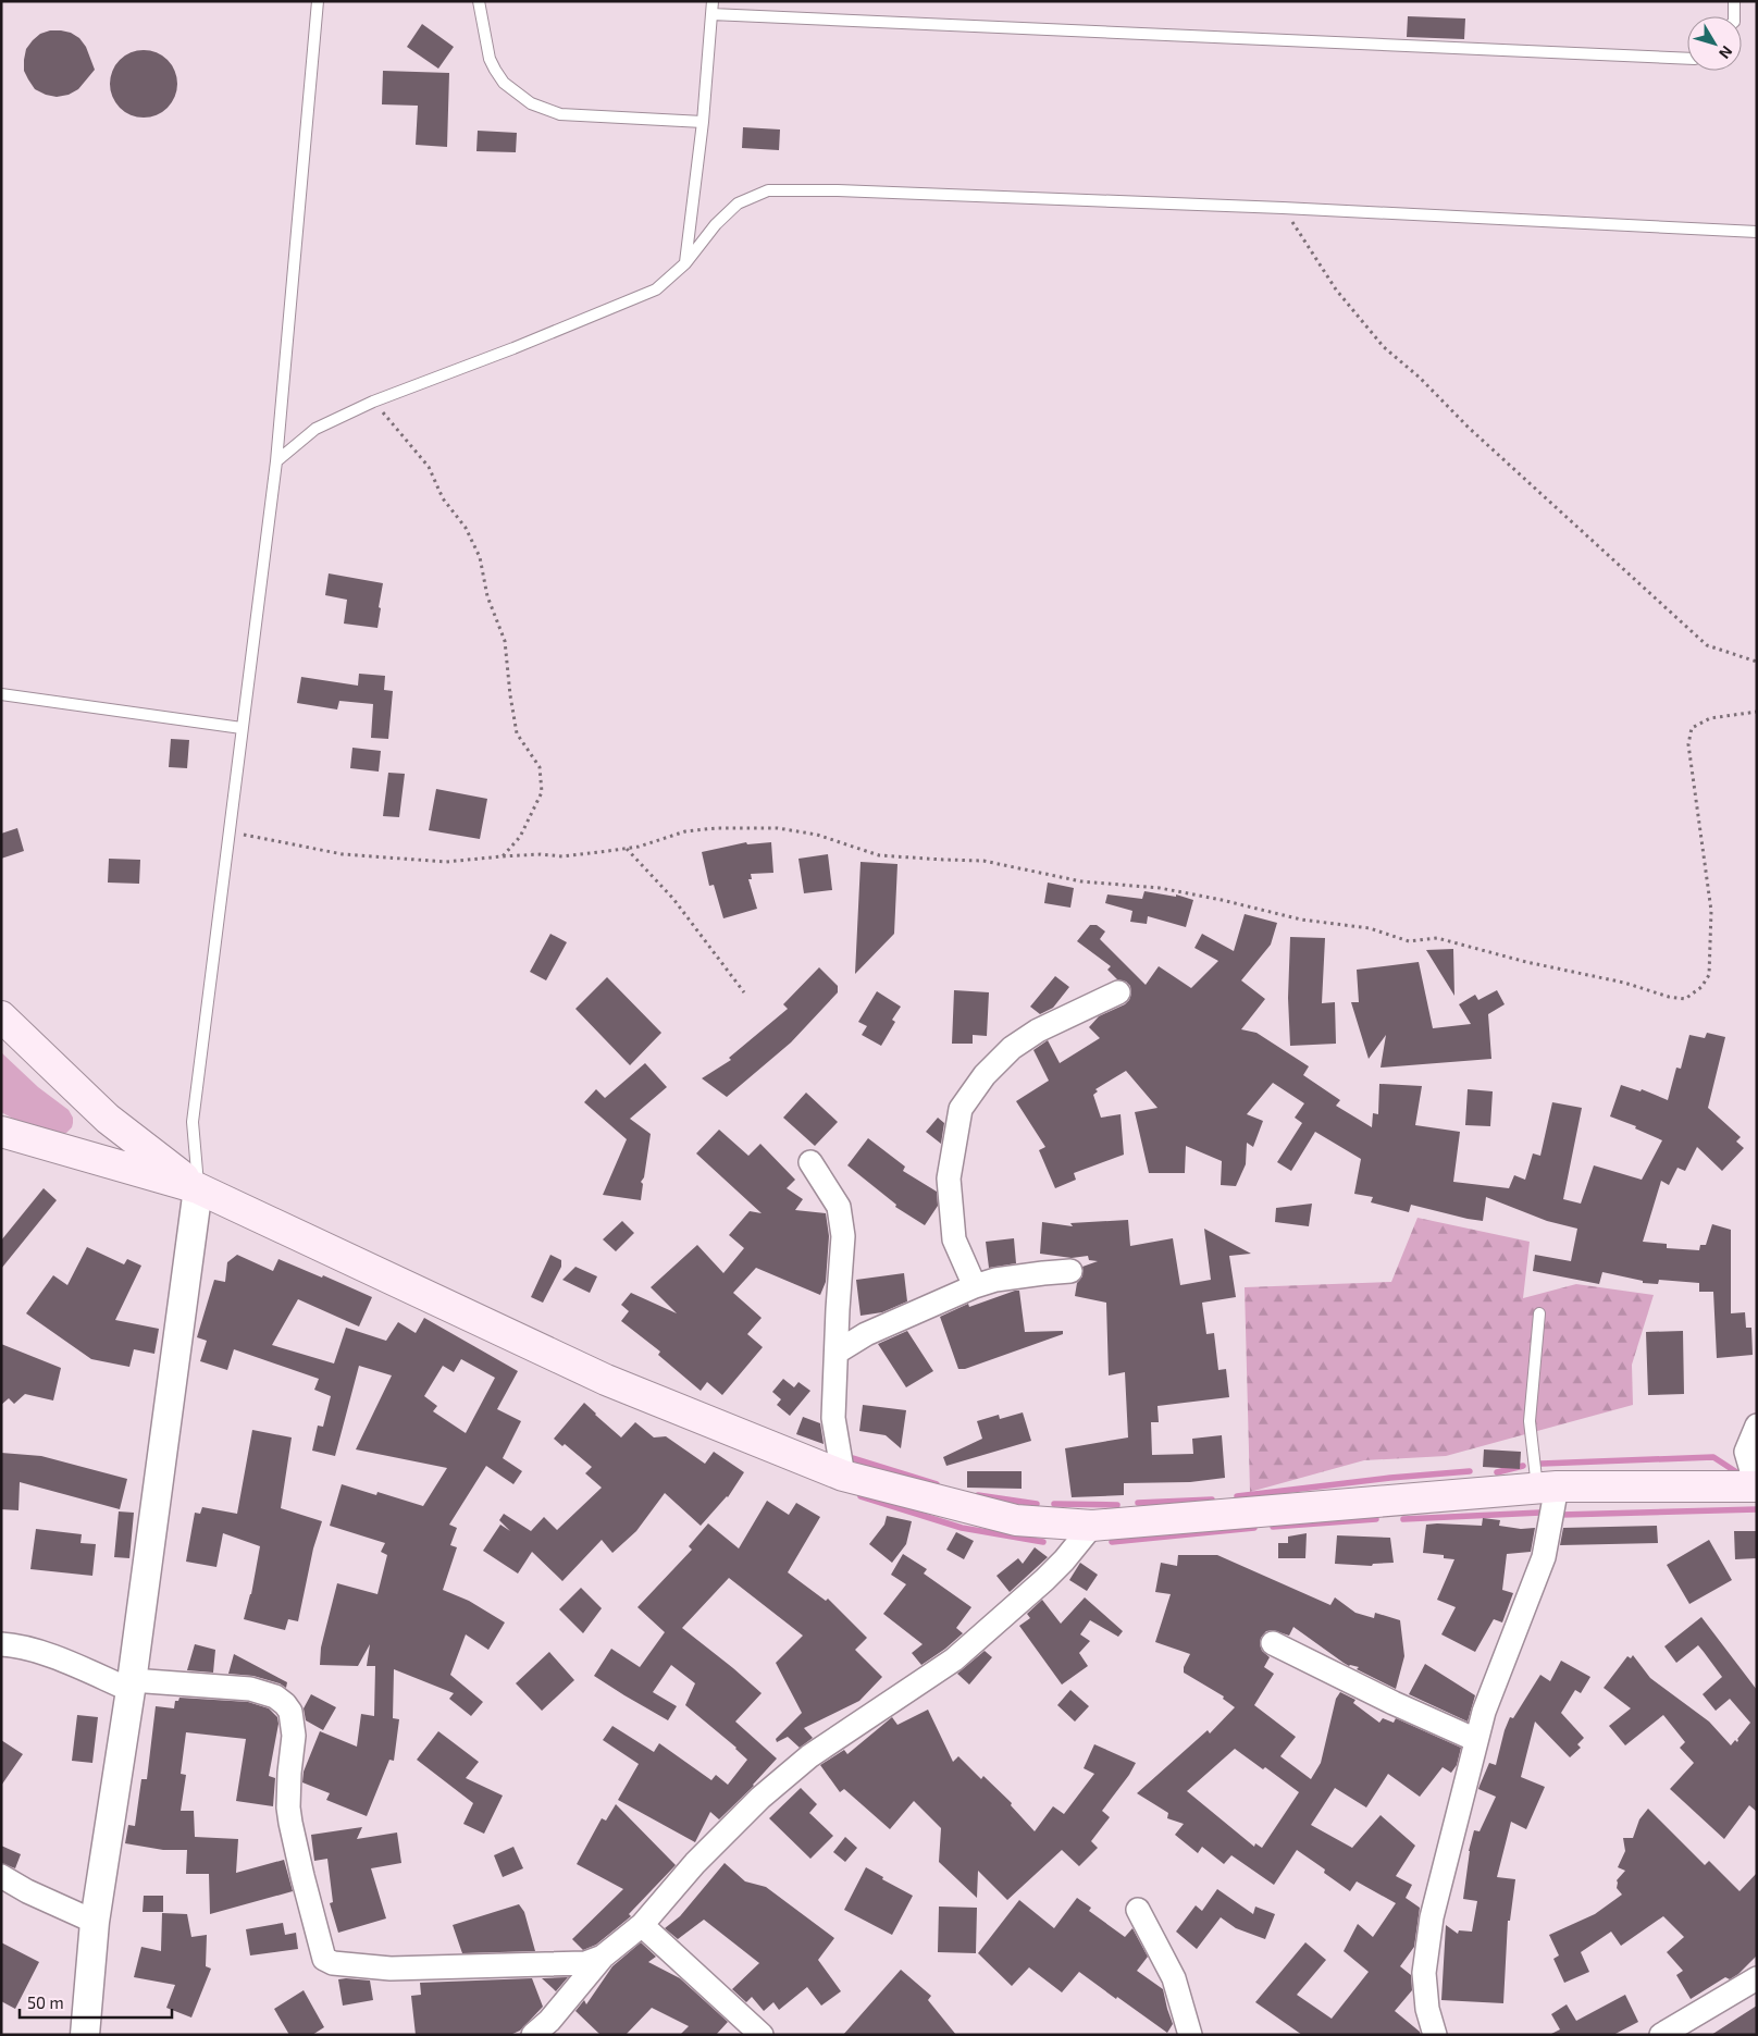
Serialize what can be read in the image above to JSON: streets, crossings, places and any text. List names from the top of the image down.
{
  "scale_bar": "50 m",
  "north": "bottom right"
}
